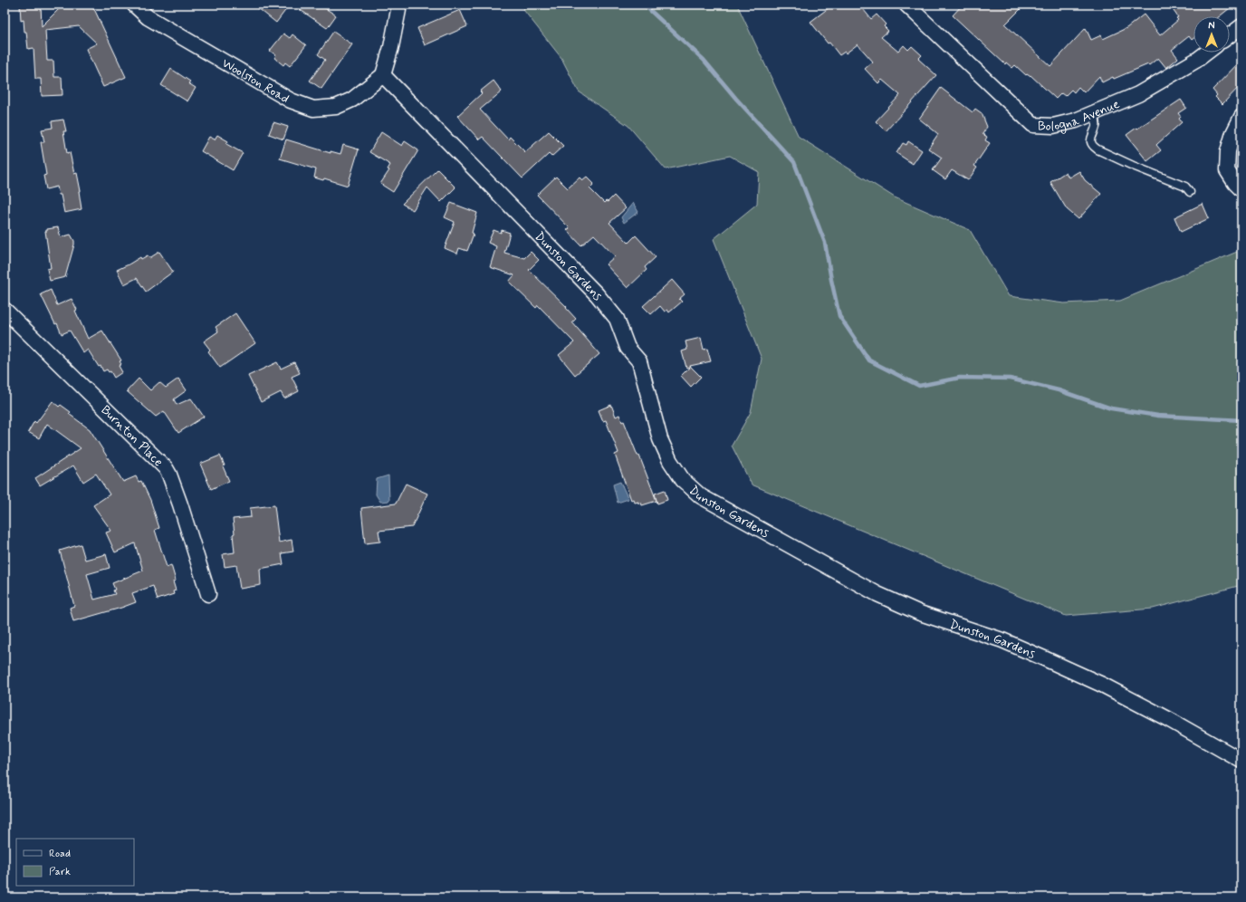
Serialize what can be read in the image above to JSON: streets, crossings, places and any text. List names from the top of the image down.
{
  "streets": {
    "street": [
      "Woolston Road",
      "Bologna Avenue",
      "Dunston Gardens",
      "Burnton Place"
    ]
  },
  "crossings": [
    ["Woolston Road", "Dunston Gardens"]
  ],
  "legend": ["Road", "Park"],
  "north": "top"
}
